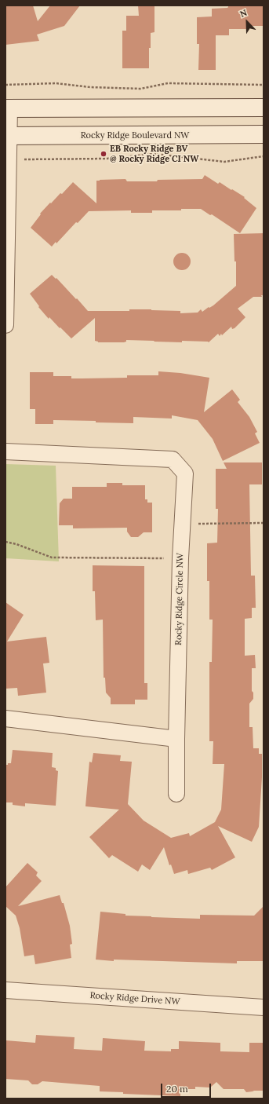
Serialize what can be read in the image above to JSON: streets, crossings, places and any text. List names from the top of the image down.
{
  "streets": {
    "street": ["Rocky Ridge Boulevard NW", "Rocky Ridge Circle NW", "Rocky Ridge Drive NW"]
  },
  "places": ["EB Rocky Ridge BV @ Rocky Ridge CI NW"],
  "scale_bar": "20 m",
  "north": "top left"
}
